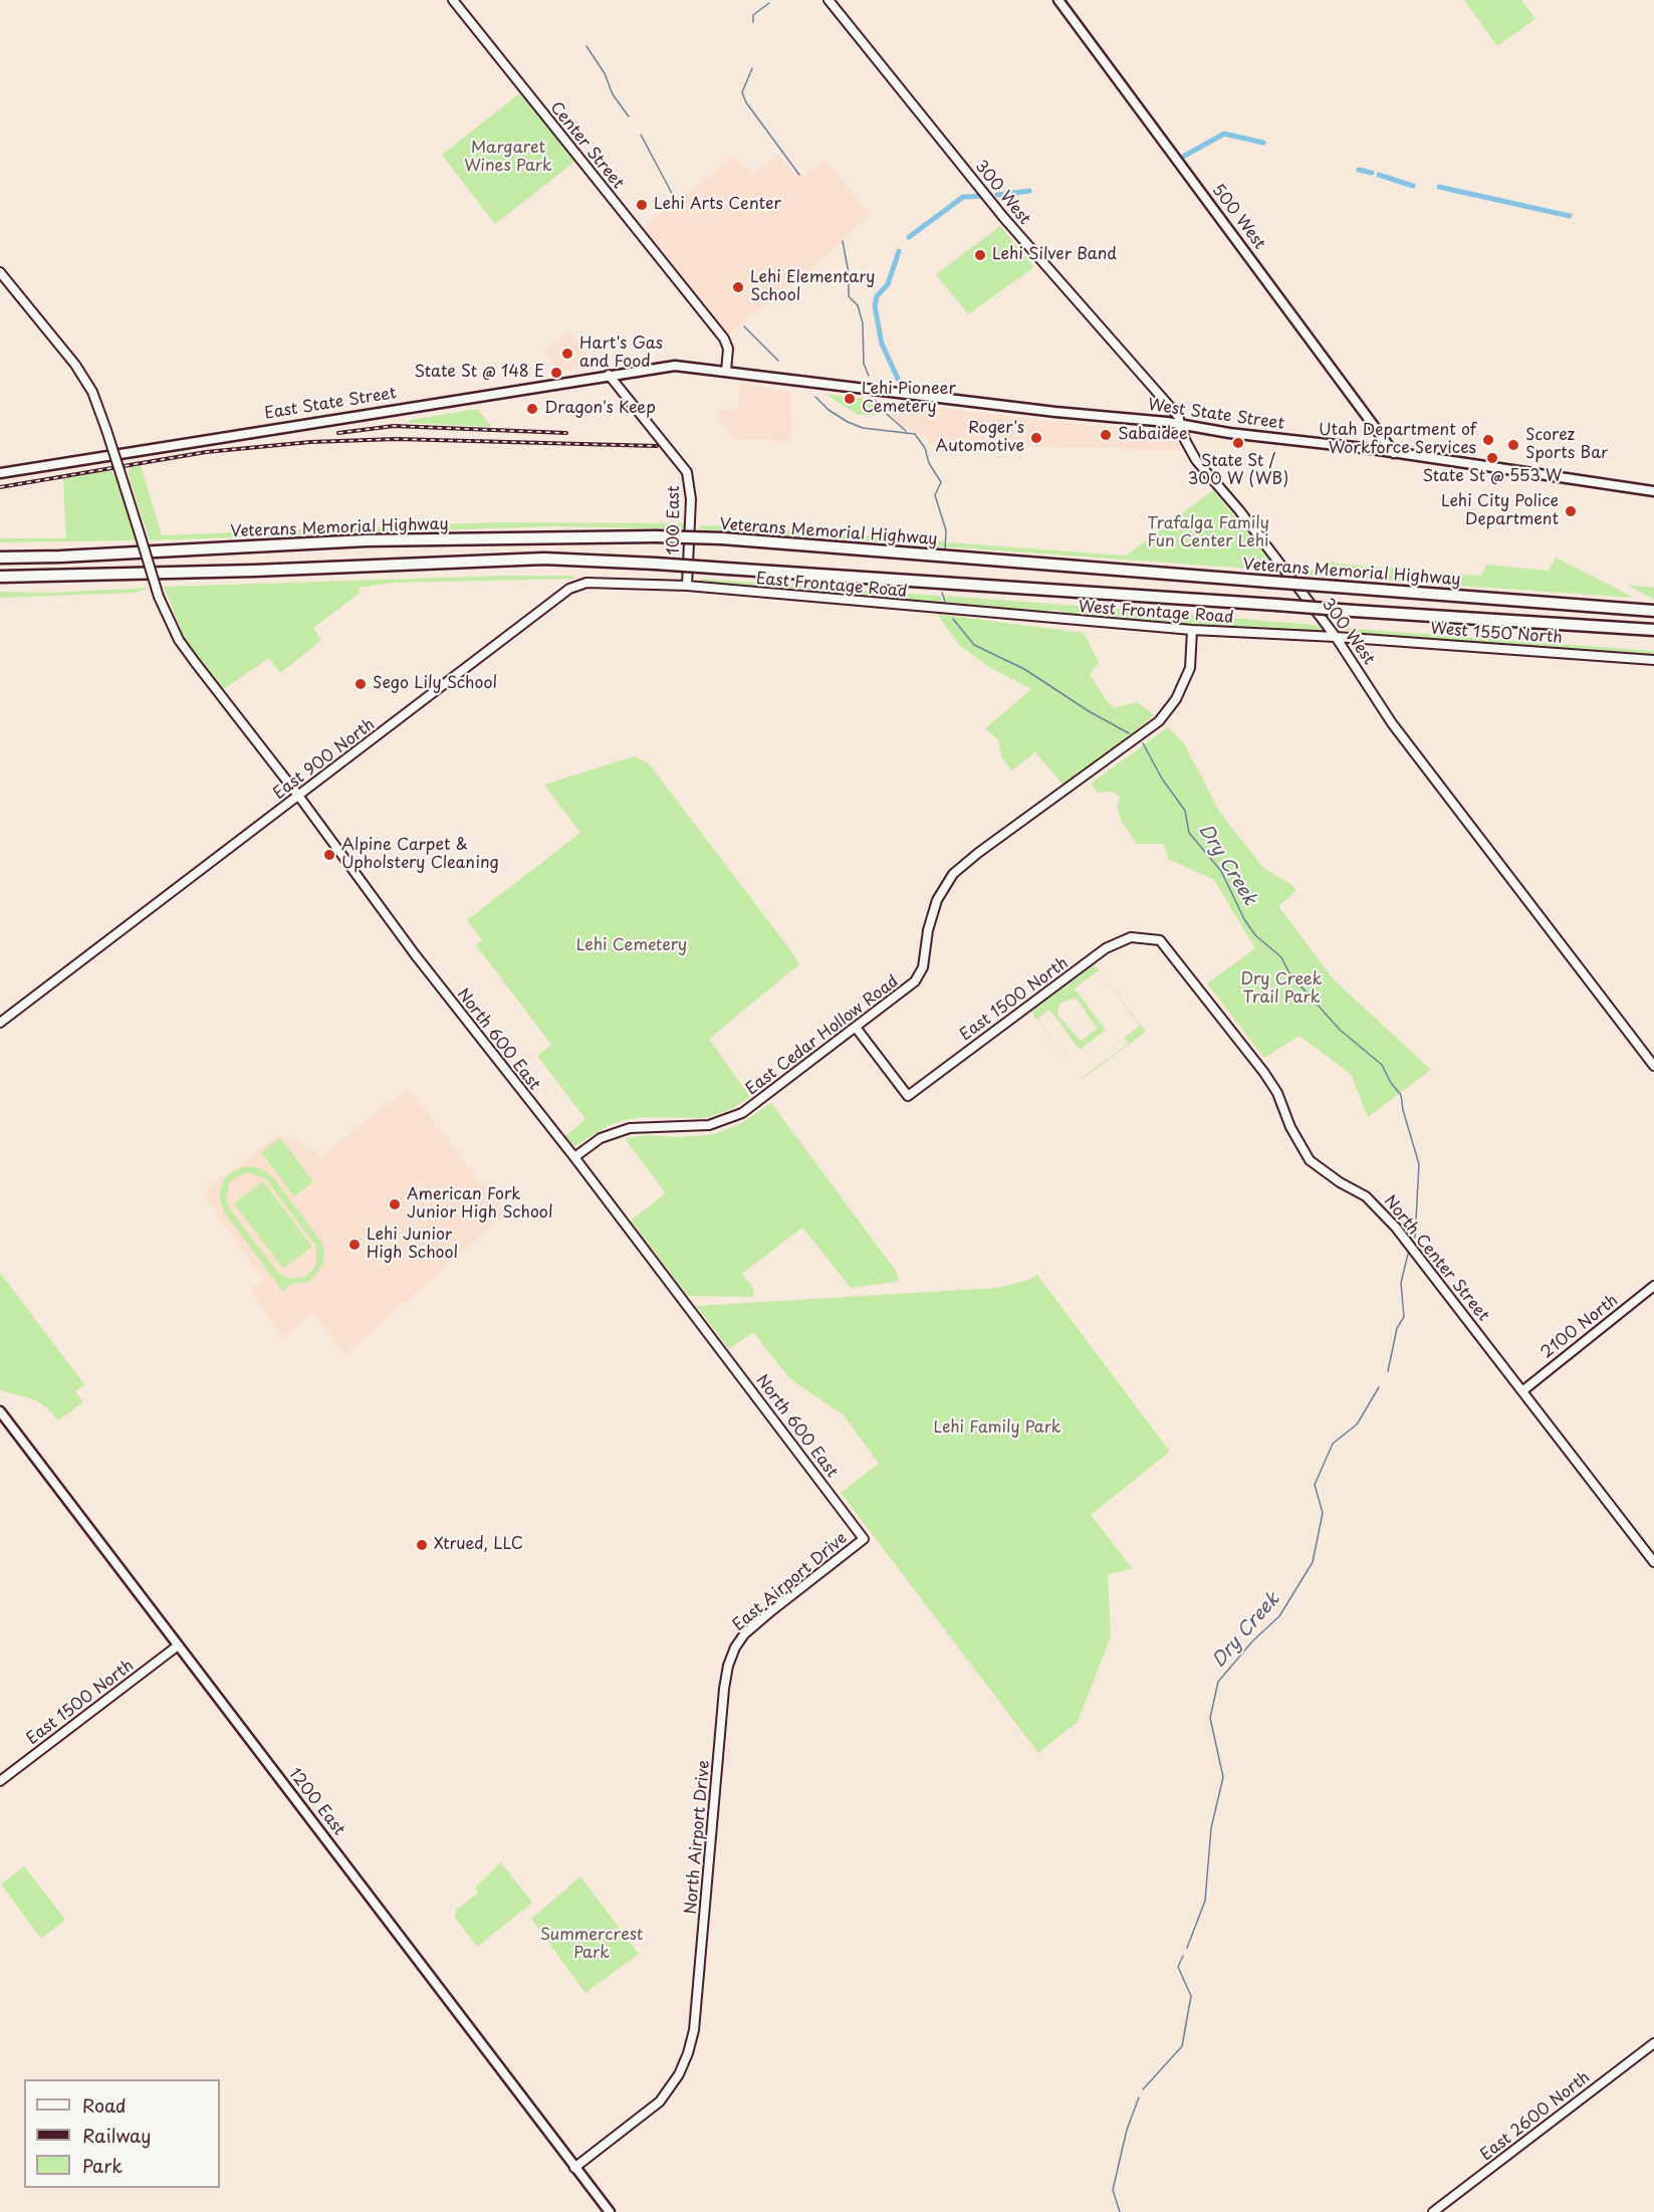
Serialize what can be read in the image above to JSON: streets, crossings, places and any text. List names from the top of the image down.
{
  "streets": {
    "highway": ["Veterans Memorial Highway"],
    "main road": [
      "500 West",
      "East State Street",
      "West State Street",
      "1200 East"
    ],
    "street": [
      "Center Street",
      "300 West",
      "100 East",
      "East Frontage Road",
      "West Frontage Road",
      "West 1550 North",
      "East 900 North",
      "East 1500 North",
      "East Cedar Hollow Road",
      "North 600 East",
      "North Center Street",
      "2100 North",
      "East Airport Drive",
      "North Airport Drive",
      "East 2600 North"
    ]
  },
  "crossings": [
    ["Center Street", "East State Street"],
    ["300 West", "West State Street"],
    ["300 West", "West Frontage Road"],
    ["300 West", "West 1550 North"],
    ["500 West", "West State Street"],
    ["East State Street", "West State Street"],
    ["East State Street", "100 East"],
    ["100 East", "East Frontage Road"],
    ["100 East", "East 900 North"],
    ["East Frontage Road", "West Frontage Road"],
    ["East Frontage Road", "East 900 North"],
    ["West Frontage Road", "West 1550 North"],
    ["West Frontage Road", "East Cedar Hollow Road"],
    ["East 900 North", "North 600 East"],
    ["East 1500 North", "East Cedar Hollow Road"],
    ["East 1500 North", "North Center Street"],
    ["East 1500 North", "1200 East"],
    ["East Cedar Hollow Road", "North 600 East"],
    ["North 600 East", "East Airport Drive"],
    ["North Center Street", "2100 North"],
    ["East Airport Drive", "North Airport Drive"],
    ["1200 East", "North Airport Drive"]
  ],
  "water": ["Dry Creek"],
  "parks": [
    "Margaret Wines Park",
    "Trafalga Family Fun Center Lehi",
    "Lehi Cemetery",
    "Dry Creek Trail Park",
    "Lehi Family Park",
    "Summercrest Park"
  ],
  "places": [
    "Lehi Arts Center",
    "Lehi Silver Band",
    "Lehi Elementary School",
    "Hart's Gas and Food",
    "State St @ 148 E",
    "Lehi Pioneer Cemetery",
    "Dragon's Keep",
    "Sabaidee",
    "Roger's Automotive",
    "Utah Department of Workforce Services",
    "State St / 300 W (WB)",
    "Scorez Sports Bar",
    "State St @ 553 W",
    "Lehi City Police Department",
    "Sego Lily School",
    "Alpine Carpet & Upholstery Cleaning",
    "American Fork Junior High School",
    "Lehi Junior High School",
    "Xtrued, LLC"
  ],
  "legend": ["Road", "Railway", "Park"]
}
